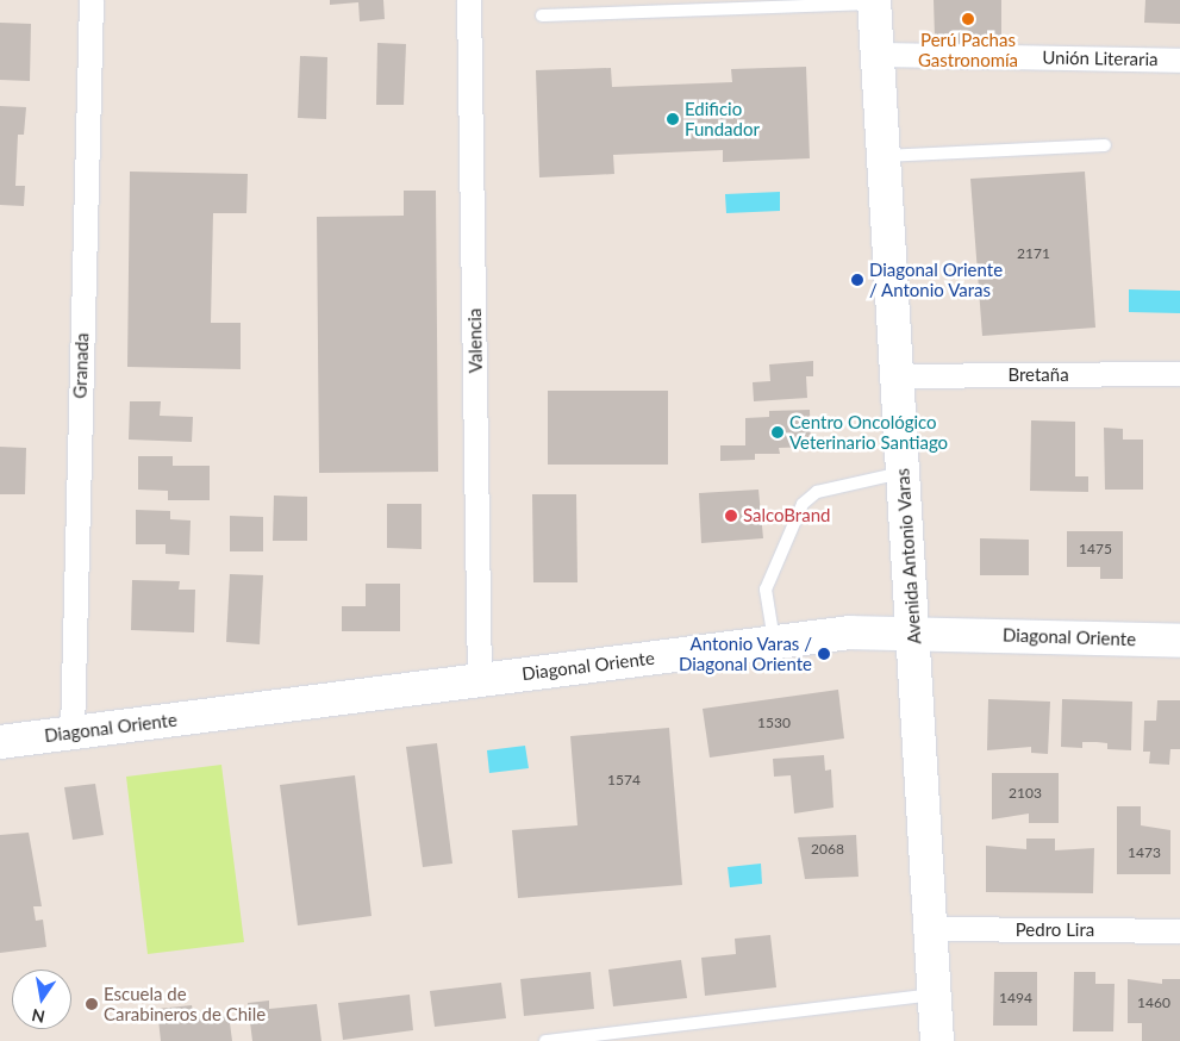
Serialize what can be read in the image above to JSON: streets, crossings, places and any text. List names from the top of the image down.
{
  "streets": {
    "main road": ["Avenida Antonio Varas", "Diagonal Oriente"],
    "street": [
      "Unión Literaria",
      "Valencia",
      "Granada",
      "Bretaña",
      "Pedro Lira"
    ]
  },
  "crossings": [
    ["Unión Literaria", "Avenida Antonio Varas"],
    ["Valencia", "Diagonal Oriente"],
    ["Granada", "Diagonal Oriente"],
    ["Bretaña", "Avenida Antonio Varas"],
    ["Avenida Antonio Varas", "Diagonal Oriente"],
    ["Avenida Antonio Varas", "Pedro Lira"]
  ],
  "places": [
    "Perú Pachas Gastronomía",
    "Edificio Fundador",
    "Diagonal Oriente / Antonio Varas",
    "Centro Oncológico Veterinario Santiago",
    "SalcoBrand",
    "Antonio Varas / Diagonal Oriente",
    "Escuela de Carabineros de Chile"
  ],
  "house_numbers": [
    "2171",
    "1475",
    "1530",
    "1574",
    "2103",
    "2068",
    "1473",
    "1494",
    "1460"
  ],
  "north": "bottom"
}
